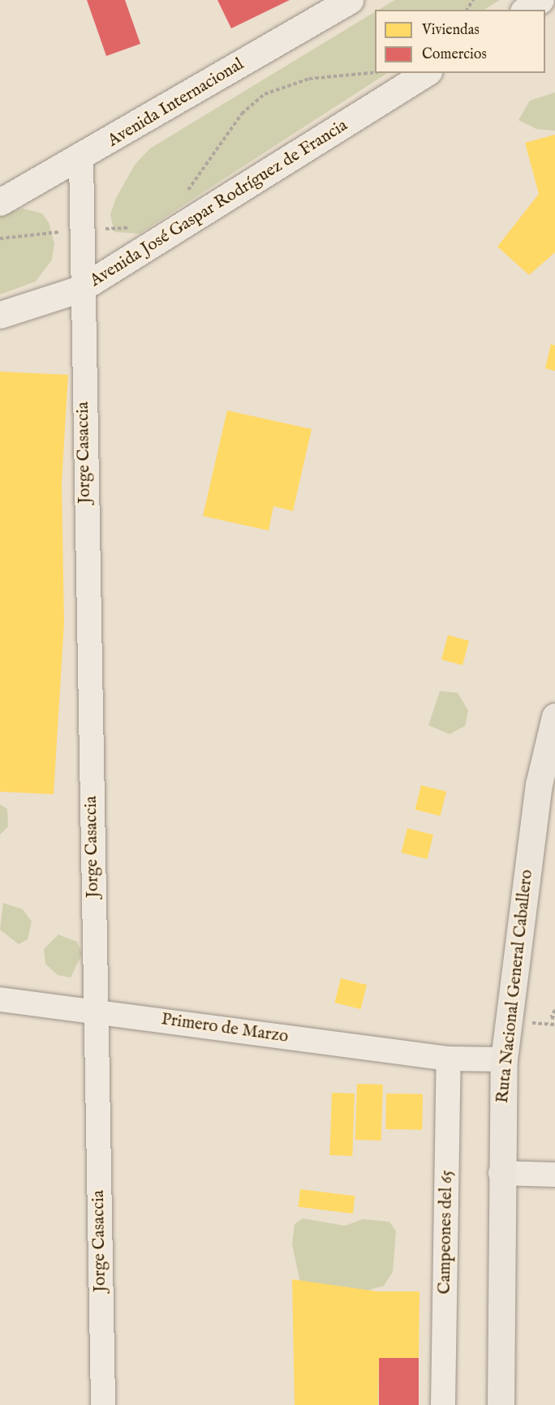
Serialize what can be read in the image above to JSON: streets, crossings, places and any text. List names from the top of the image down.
{
  "streets": {
    "highway": ["Ruta Nacional General Caballero"],
    "main road": ["Avenida Internacional", "Avenida José Gaspar Rodríguez de Francia"],
    "street": ["Jorge Casaccia", "Primero de Marzo", "Campeones del 65"]
  },
  "crossings": [
    ["Avenida Internacional", "Jorge Casaccia"],
    ["Avenida José Gaspar Rodríguez de Francia", "Jorge Casaccia"],
    ["Jorge Casaccia", "Primero de Marzo"],
    ["Ruta Nacional General Caballero", "Primero de Marzo"],
    ["Primero de Marzo", "Campeones del 65"]
  ],
  "legend": ["Viviendas", "Comercios"]
}
